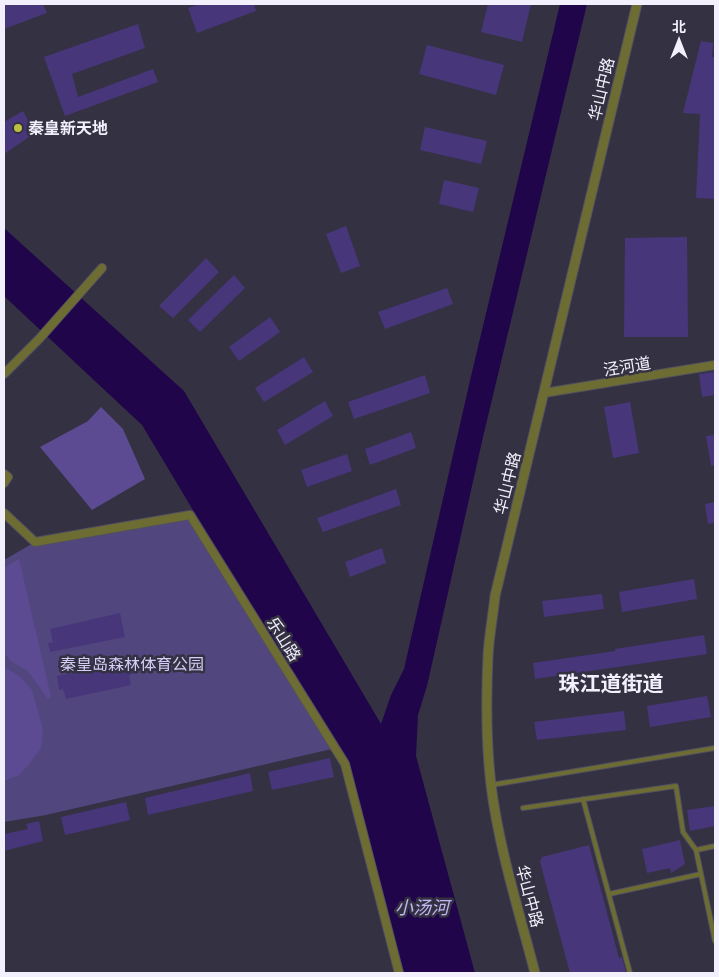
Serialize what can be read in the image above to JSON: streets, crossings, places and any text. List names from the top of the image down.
{
  "streets": {
    "street": ["华山中路", "泾河道", "乐山路"]
  },
  "crossings": [
    ["华山中路", "泾河道"]
  ],
  "districts": ["珠江道街道"],
  "water": ["小汤河"],
  "parks": ["秦皇岛森林体育公园"],
  "places": ["秦皇新天地"],
  "north": "top"
}
